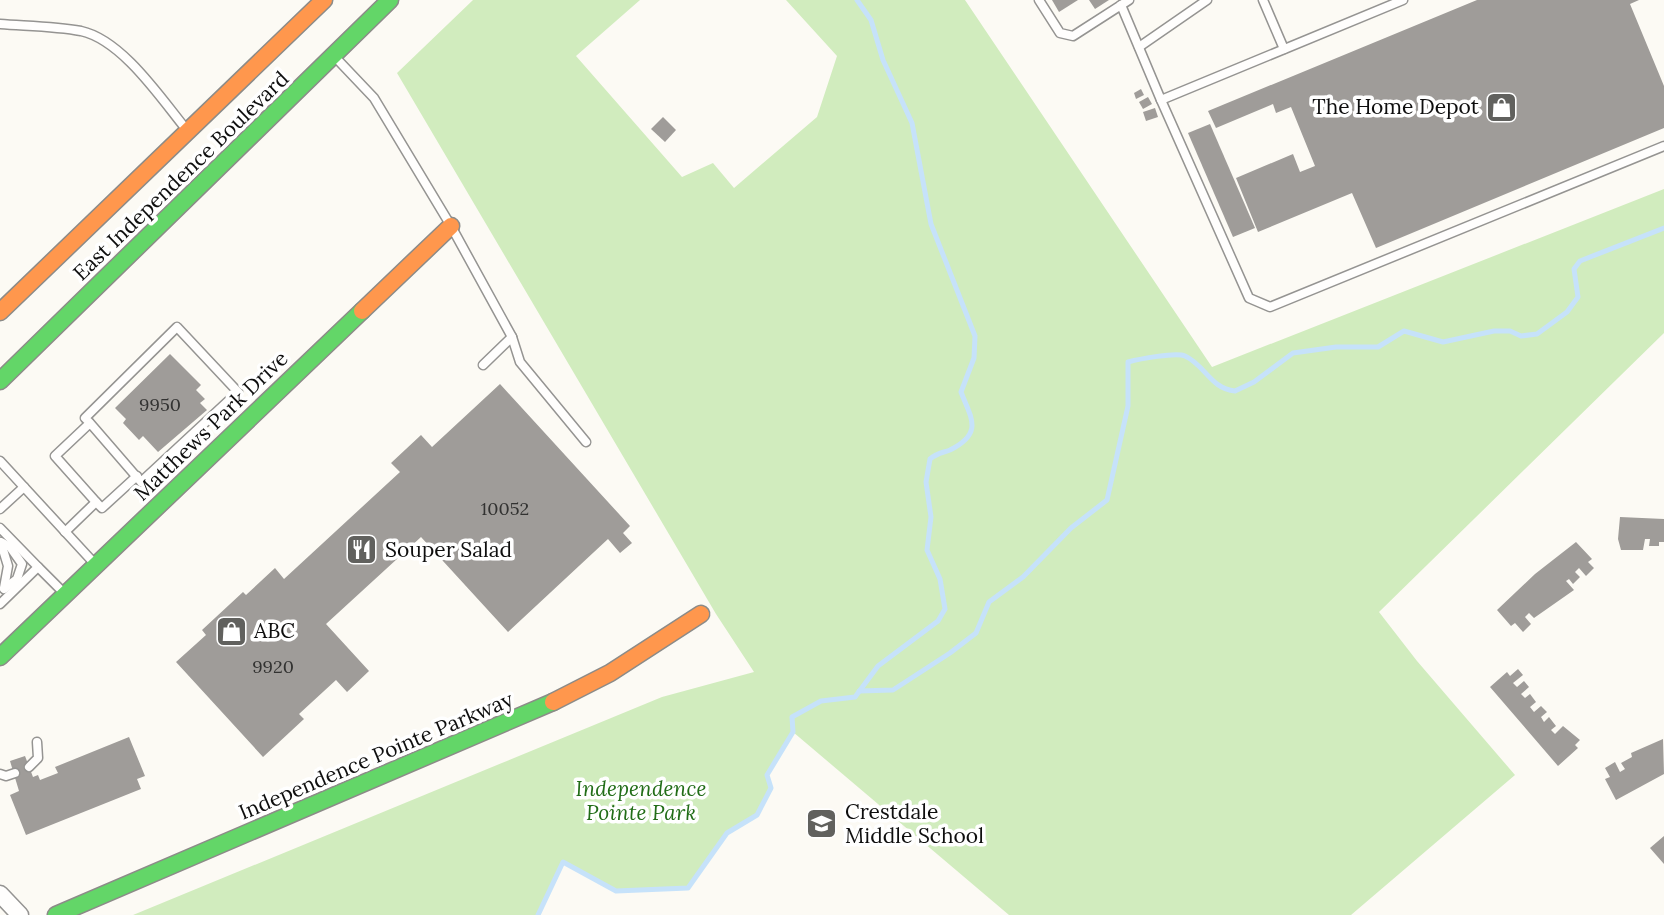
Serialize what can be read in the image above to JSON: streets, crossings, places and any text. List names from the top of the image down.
{
  "streets": {
    "main road": ["East Independence Boulevard", "Matthews Park Drive", "Independence Pointe Parkway"]
  },
  "parks": ["Independence Pointe Park"],
  "places": {
    "shop": ["The Home Depot", "ABC"],
    "restaurant": ["Souper Salad"],
    "school or university": ["Crestdale Middle School"]
  },
  "house_numbers": ["9950", "10052", "9920"]
}
